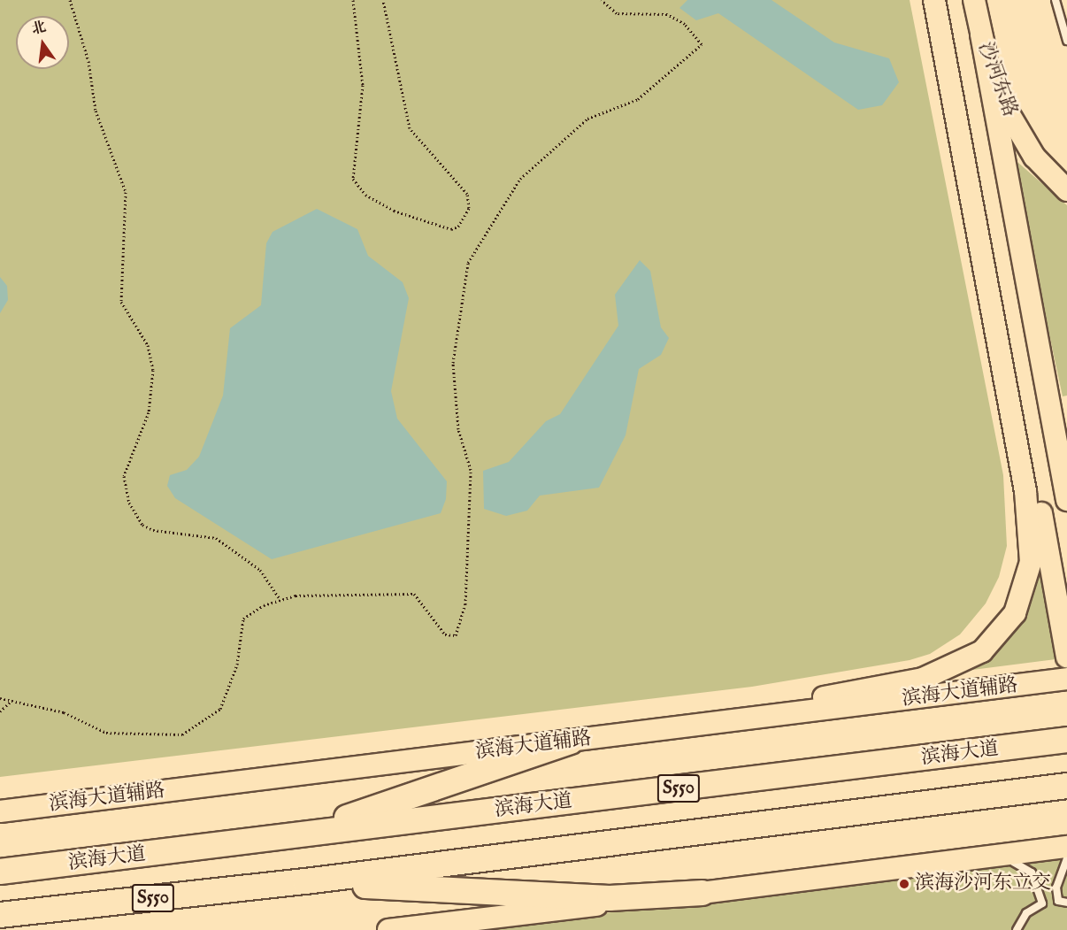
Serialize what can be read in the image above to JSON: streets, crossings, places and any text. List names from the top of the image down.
{
  "streets": {
    "highway": ["滨海大道", "S550"],
    "main road": ["沙河东路", "滨海大道辅路"]
  },
  "places": ["滨海沙河东立交"],
  "north": "top"
}
